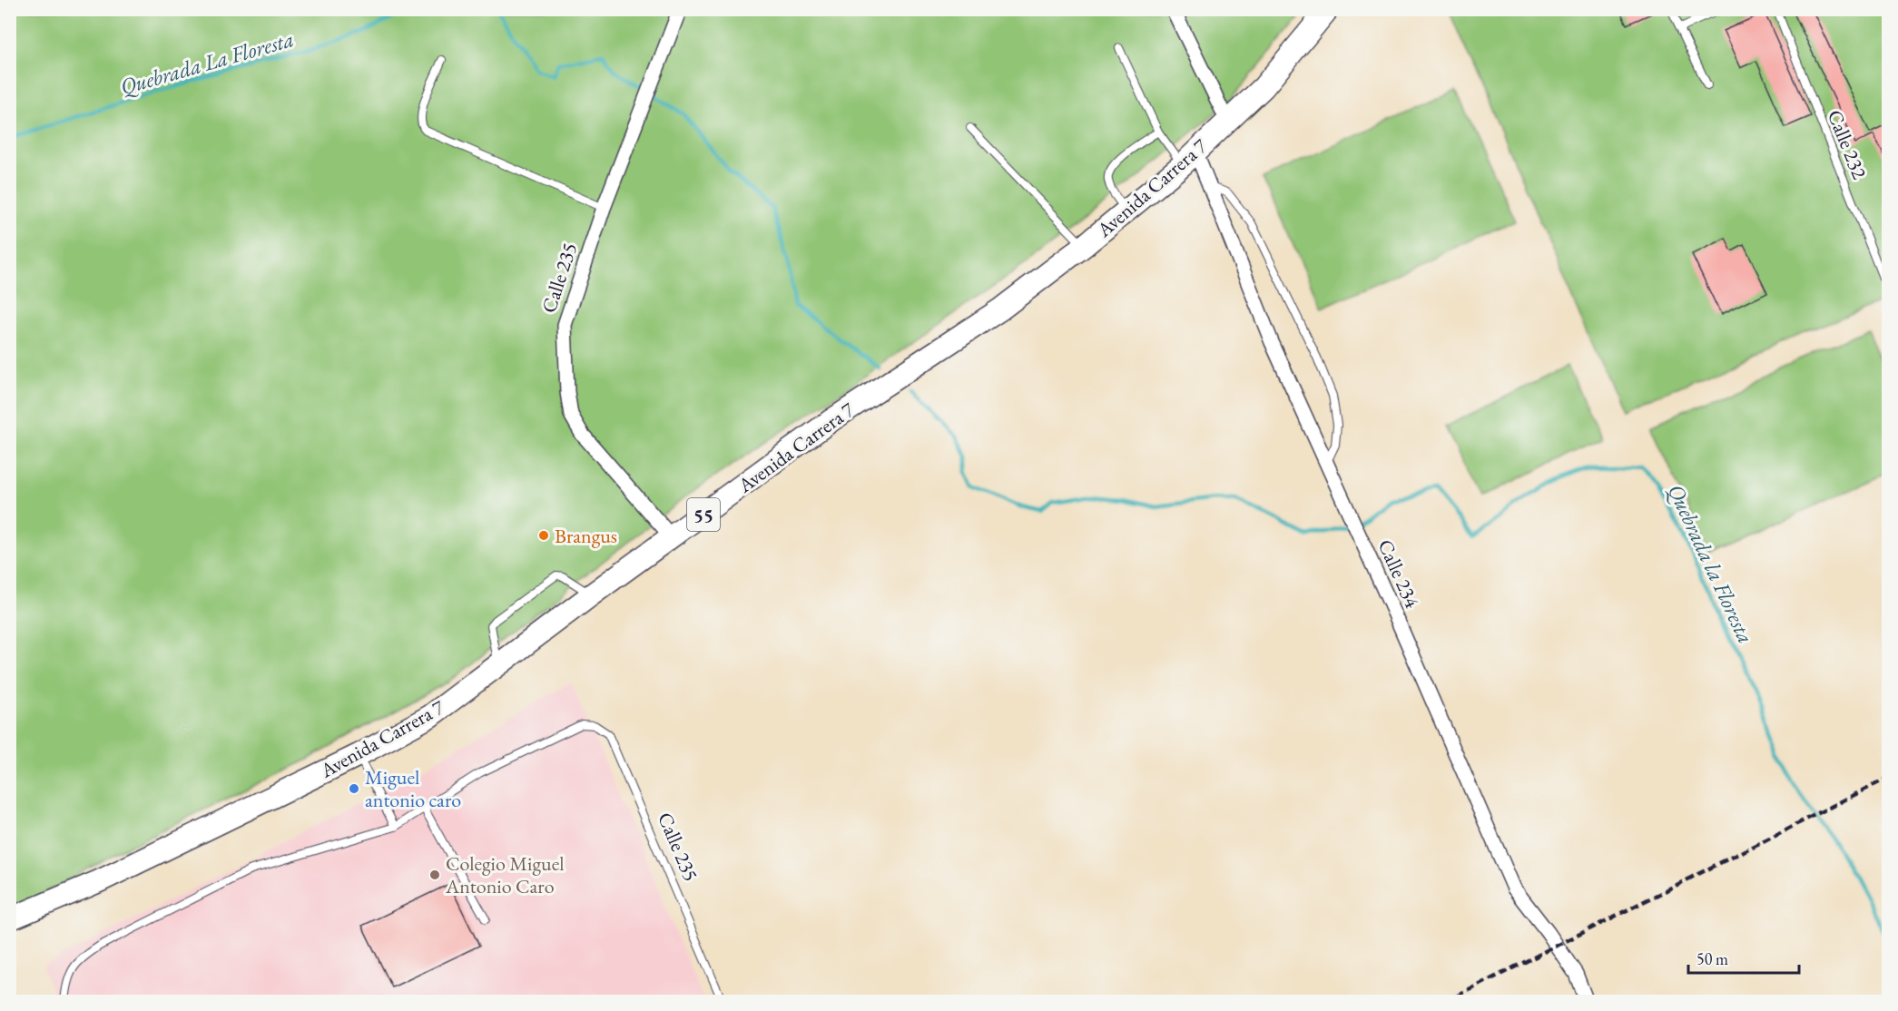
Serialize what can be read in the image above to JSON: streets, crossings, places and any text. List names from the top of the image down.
{
  "streets": {
    "main road": ["Avenida Carrera 7", "55"],
    "street": ["Calle 235", "Calle 234"],
    "lane": ["Calle 232"]
  },
  "crossings": [
    ["Avenida Carrera 7", "Calle 235"],
    ["Avenida Carrera 7", "Calle 234"]
  ],
  "water": ["Quebrada La Floresta", "Quebrada la Floresta"],
  "places": ["Brangus", "Miguel antonio caro", "Colegio Miguel Antonio Caro"],
  "scale_bar": "50 m"
}
